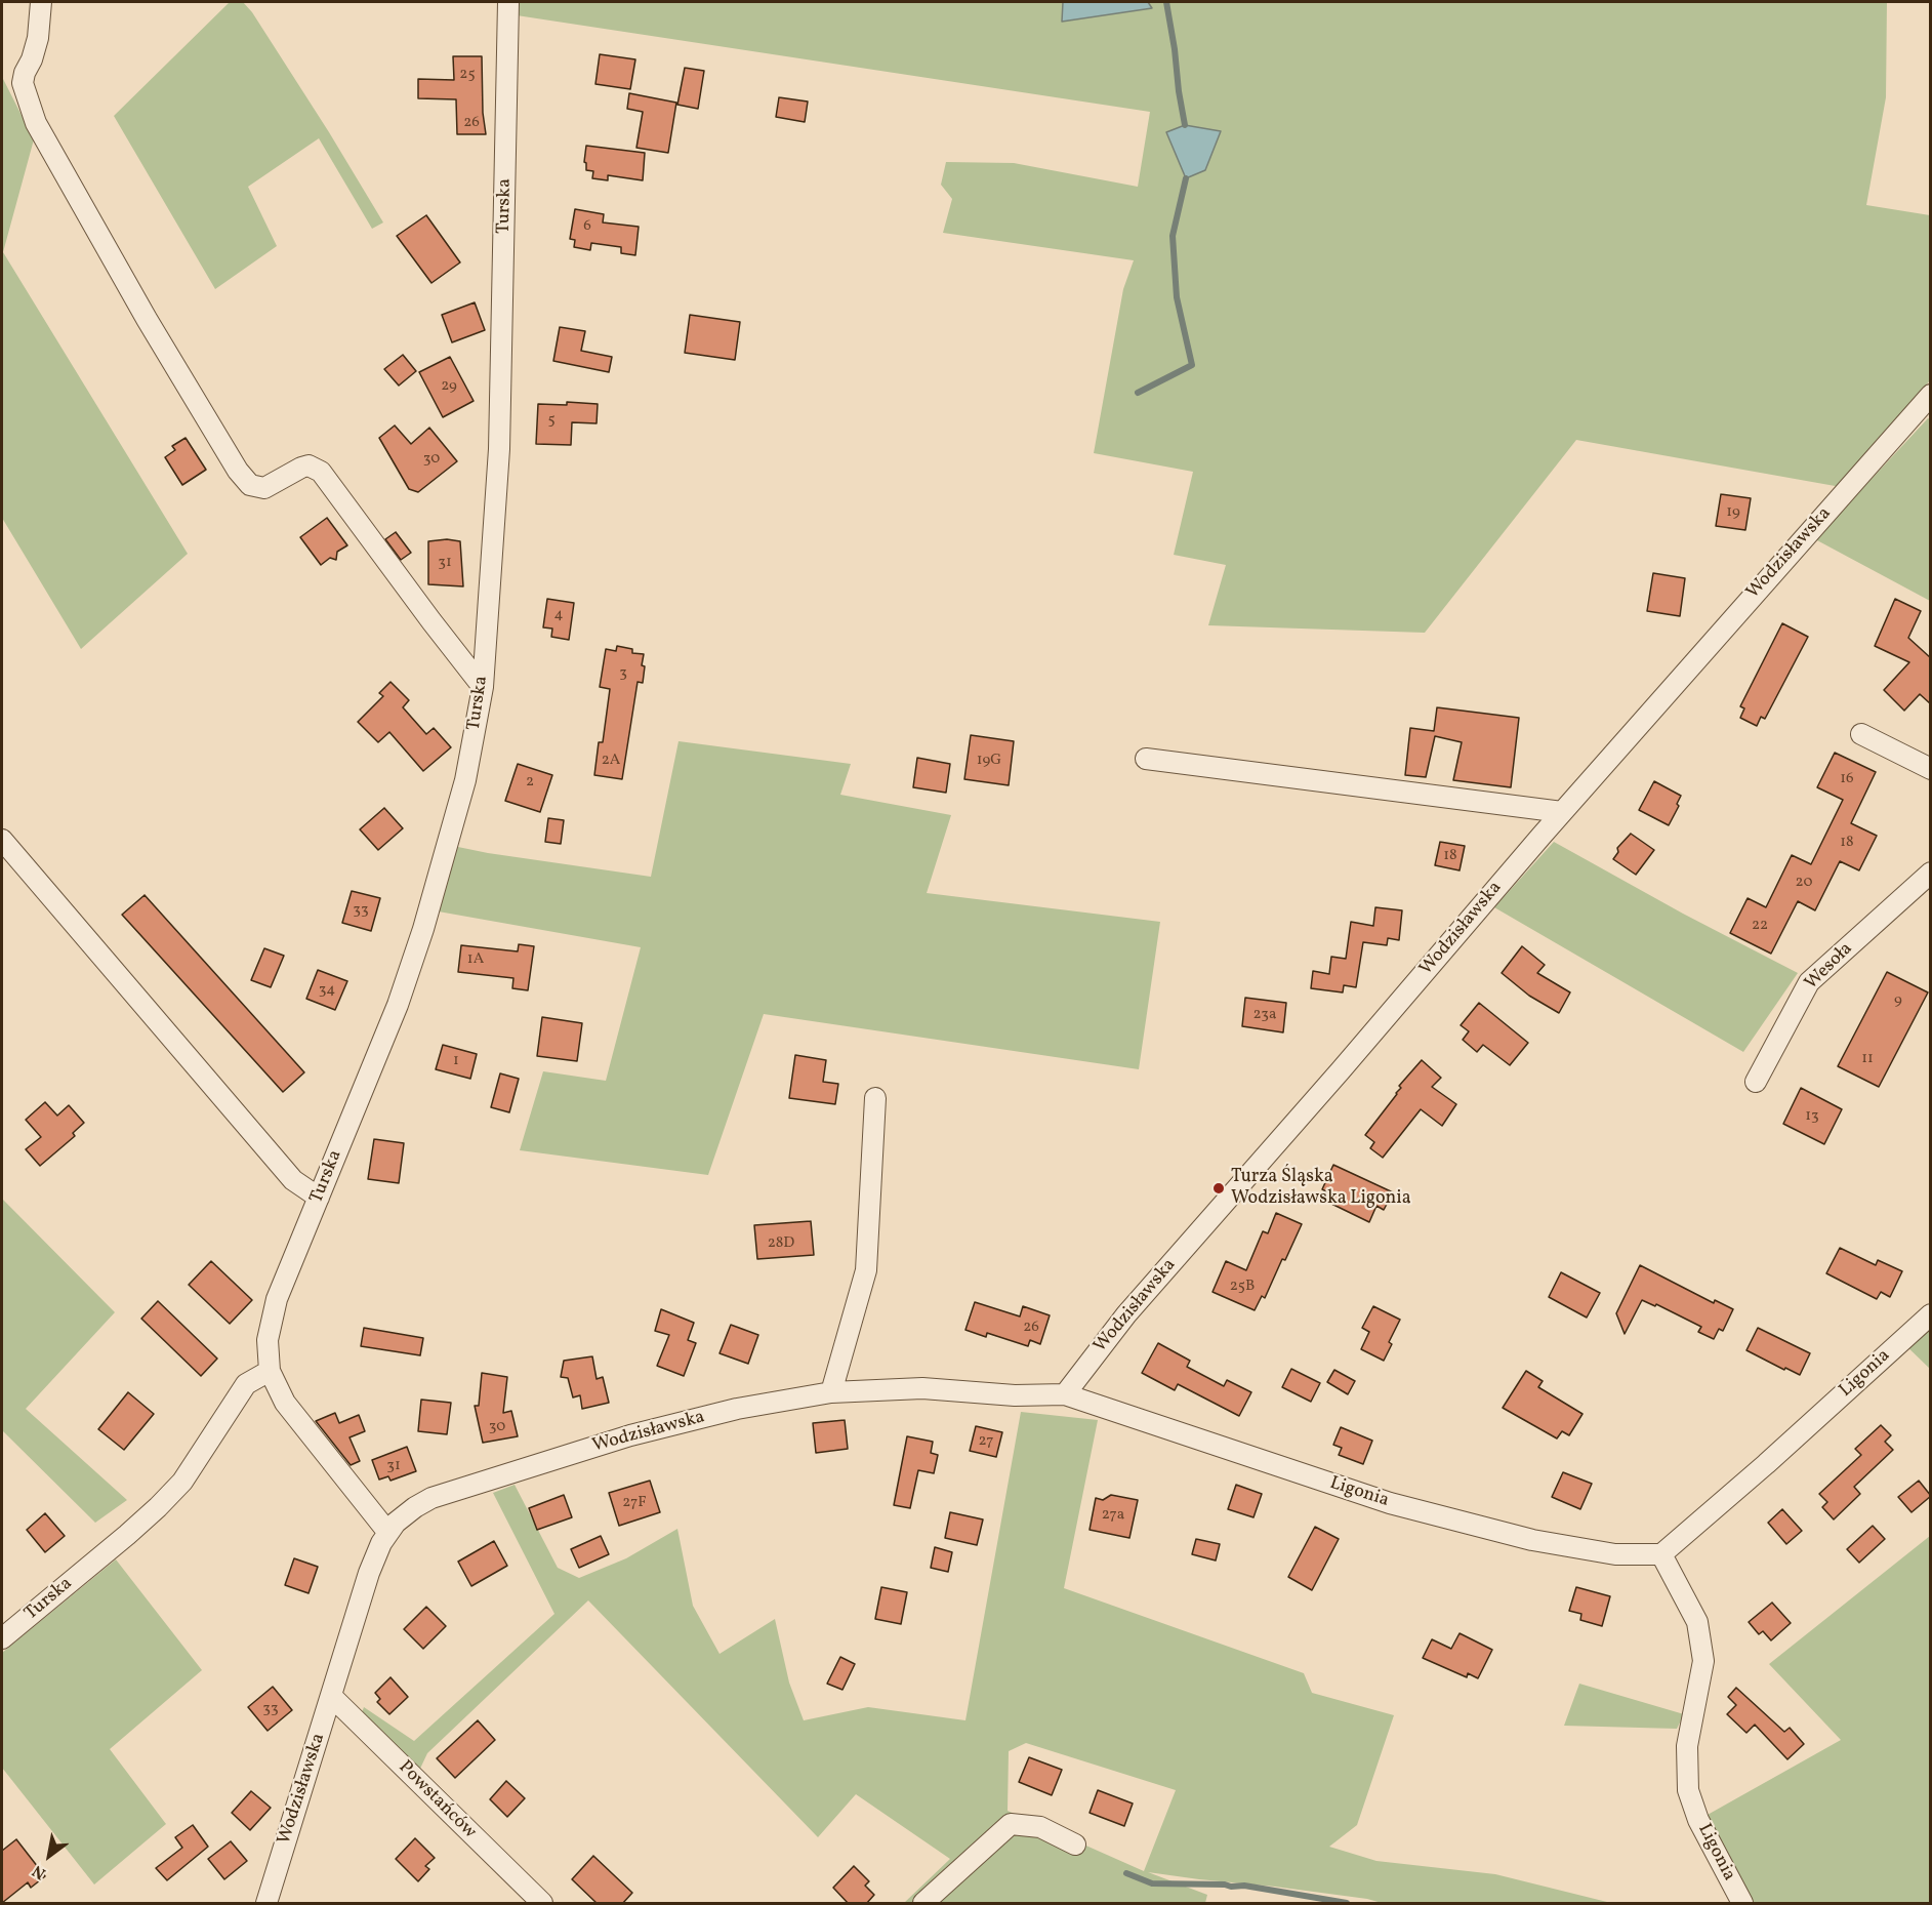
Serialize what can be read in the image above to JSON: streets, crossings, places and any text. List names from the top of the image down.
{
  "streets": {
    "street": [
      "Turska",
      "Wodzisławska",
      "Wesoła",
      "Ligonia",
      "Powstańców"
    ]
  },
  "crossings": [
    ["Turska", "Wodzisławska"],
    ["Wodzisławska", "Ligonia"],
    ["Wodzisławska", "Powstańców"]
  ],
  "places": ["Turza Śląska Wodzisławska Ligonia"],
  "house_numbers": [
    "25",
    "26",
    "6",
    "29",
    "5",
    "30",
    "19",
    "31",
    "4",
    "3",
    "2A",
    "19G",
    "16",
    "2",
    "18",
    "18",
    "20",
    "33",
    "22",
    "1A",
    "34",
    "9",
    "23a",
    "11",
    "1",
    "13",
    "28D",
    "25B",
    "26",
    "30",
    "27",
    "31",
    "27F",
    "27a",
    "33"
  ],
  "north": "bottom left"
}
